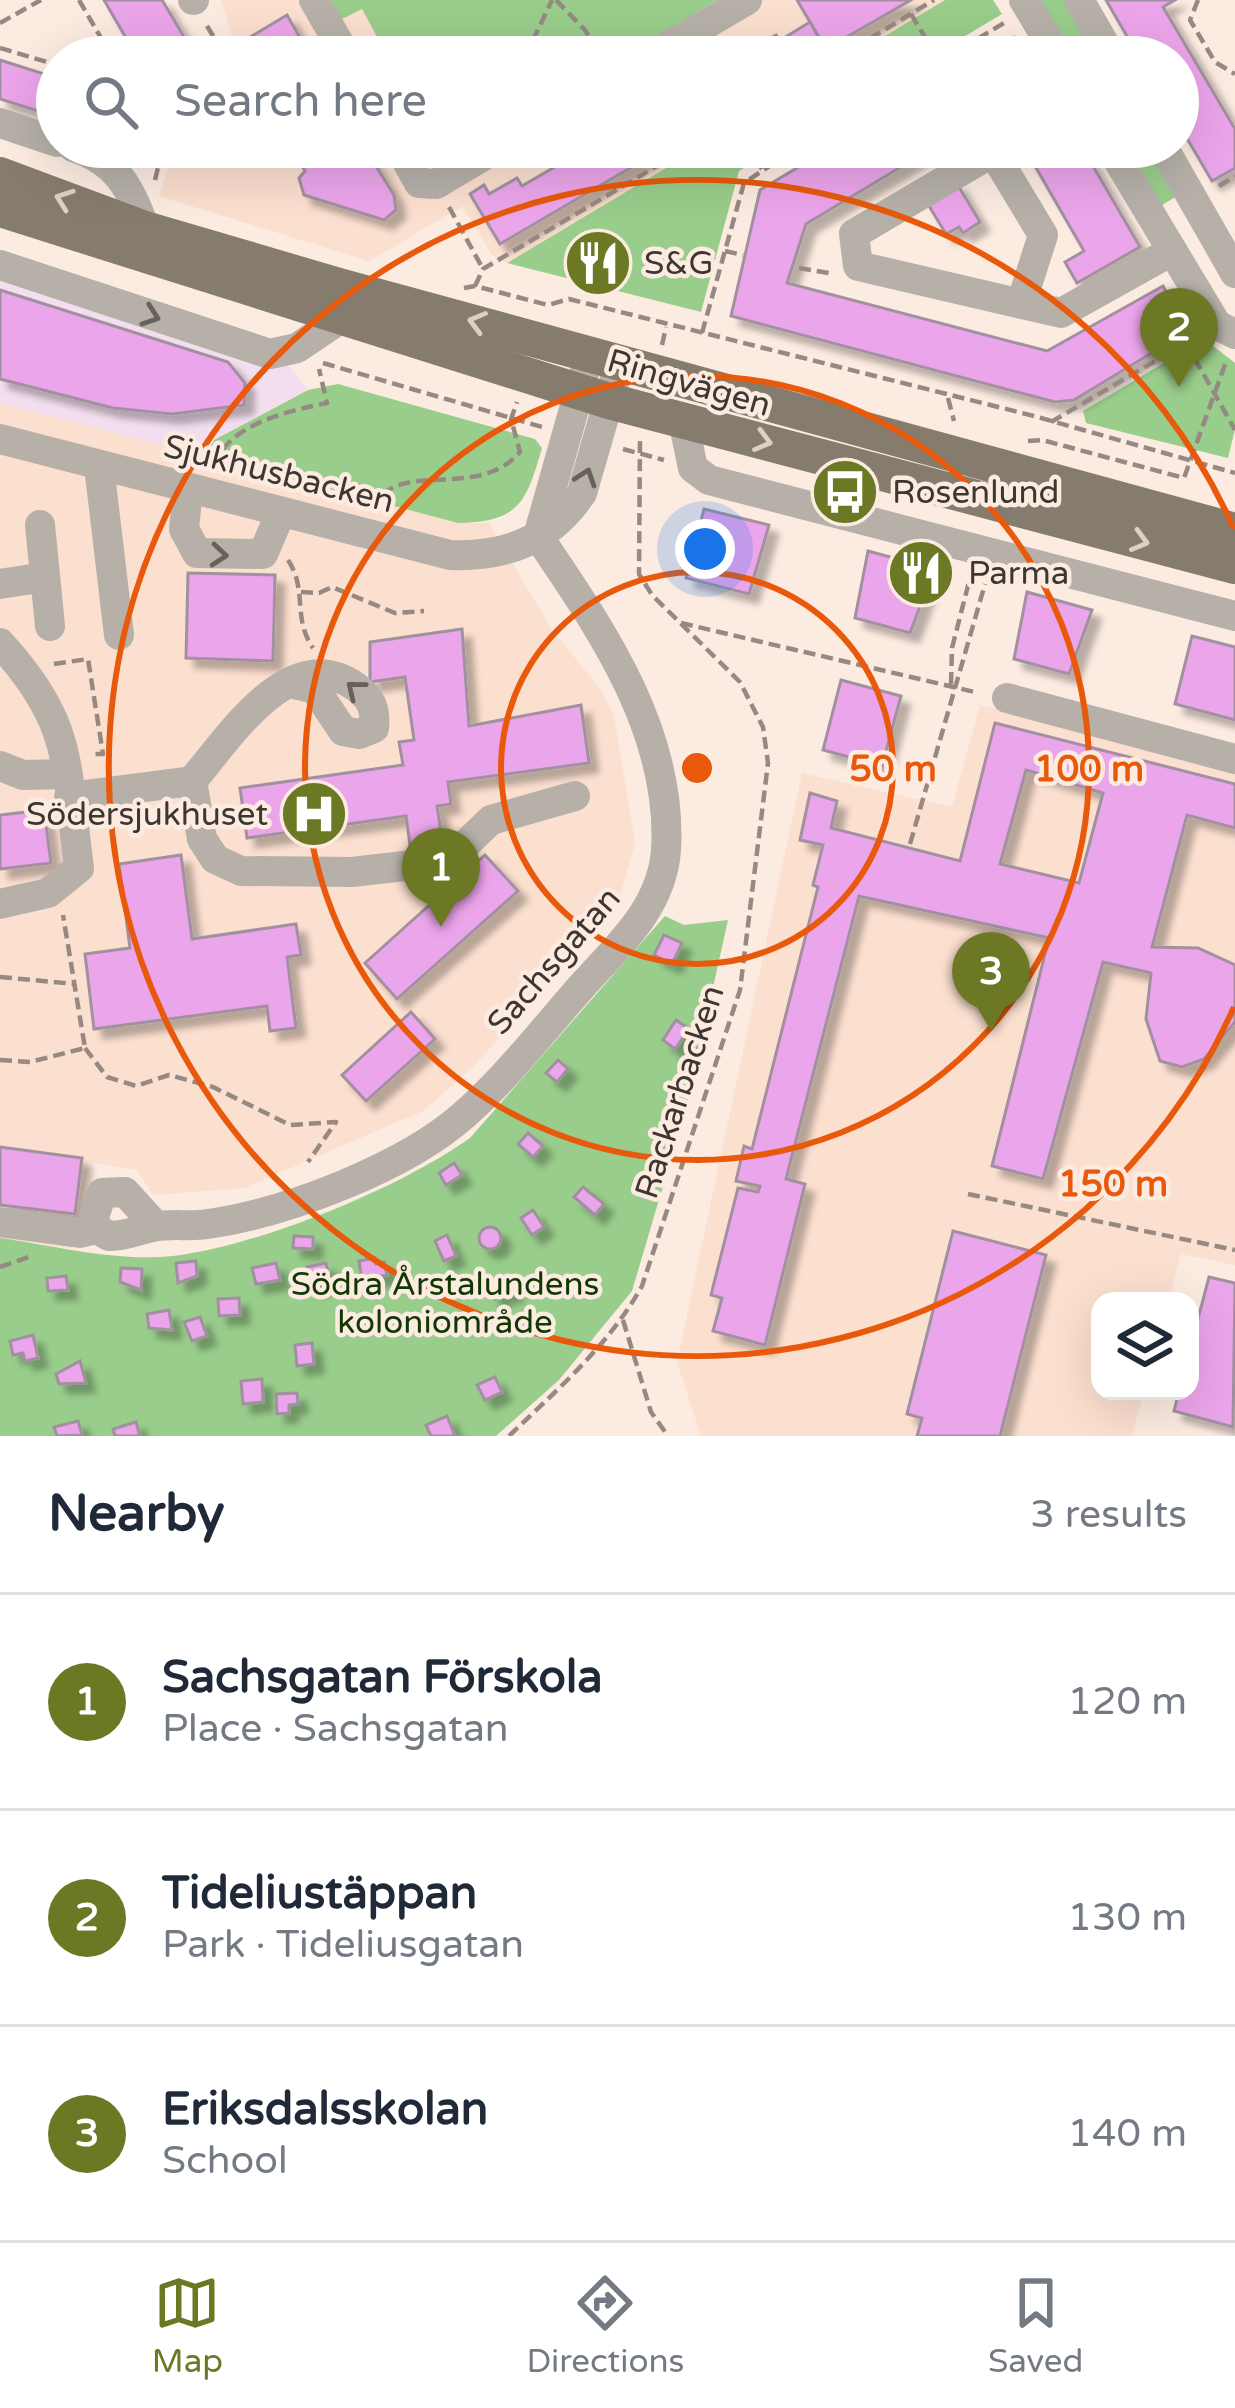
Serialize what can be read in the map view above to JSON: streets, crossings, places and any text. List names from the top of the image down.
{
  "streets": {
    "main road": ["Ringvägen"],
    "street": ["Sjukhusbacken", "Sachsgatan"],
    "path": ["Rackarbacken"]
  },
  "crossings": [
    ["Ringvägen", "Sjukhusbacken"],
    ["Sjukhusbacken", "Sachsgatan"]
  ],
  "parks": ["Södra Årstalundens koloniområde"],
  "places": {
    "restaurant": ["S&G", "Parma"],
    "bus stop": ["Rosenlund"],
    "hospital": ["Södersjukhuset"]
  },
  "page": {
    "search": "Search here",
    "pins": ["2", "1", "3"],
    "heading": ["Nearby", "3 results"],
    "list": [
      {
        "mark": "1",
        "name": "Sachsgatan Förskola",
        "note": "Place · Sachsgatan",
        "value": "120 m"
      },
      {
        "mark": "2",
        "name": "Tideliustäppan",
        "note": "Park · Tideliusgatan",
        "value": "130 m"
      },
      {
        "mark": "3",
        "name": "Eriksdalsskolan",
        "note": "School",
        "value": "140 m"
      }
    ],
    "nav": ["Map", "Directions", "Saved"]
  },
  "rings": ["50 m", "100 m", "150 m"]
}
